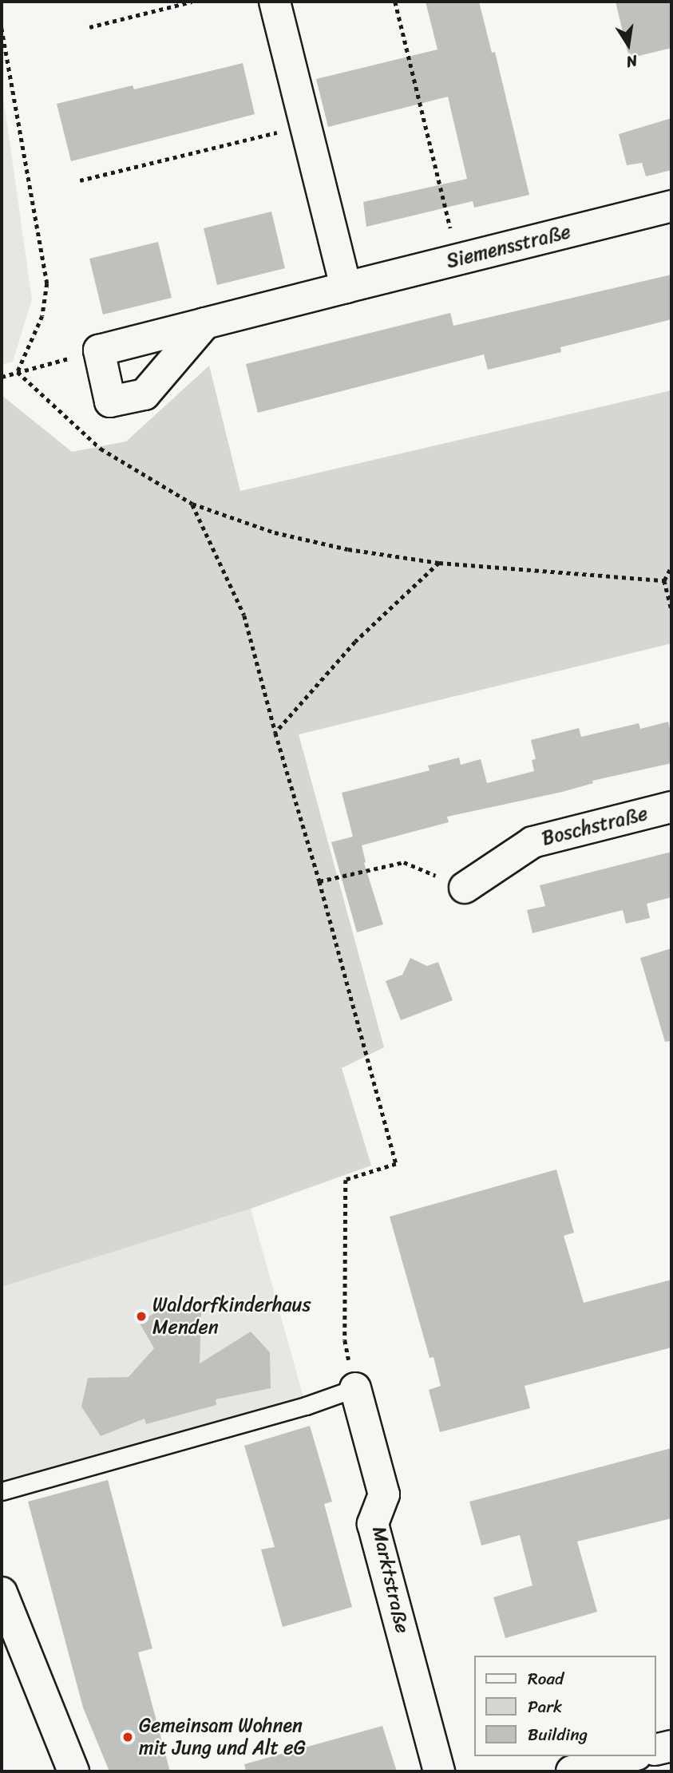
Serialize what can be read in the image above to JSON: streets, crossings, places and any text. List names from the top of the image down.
{
  "streets": {
    "street": ["Siemensstraße", "Boschstraße", "Marktstraße"]
  },
  "places": ["Waldorfkinderhaus Menden", "Gemeinsam Wohnen mit Jung und Alt eG"],
  "legend": ["Road", "Park", "Building"],
  "north": "bottom"
}
